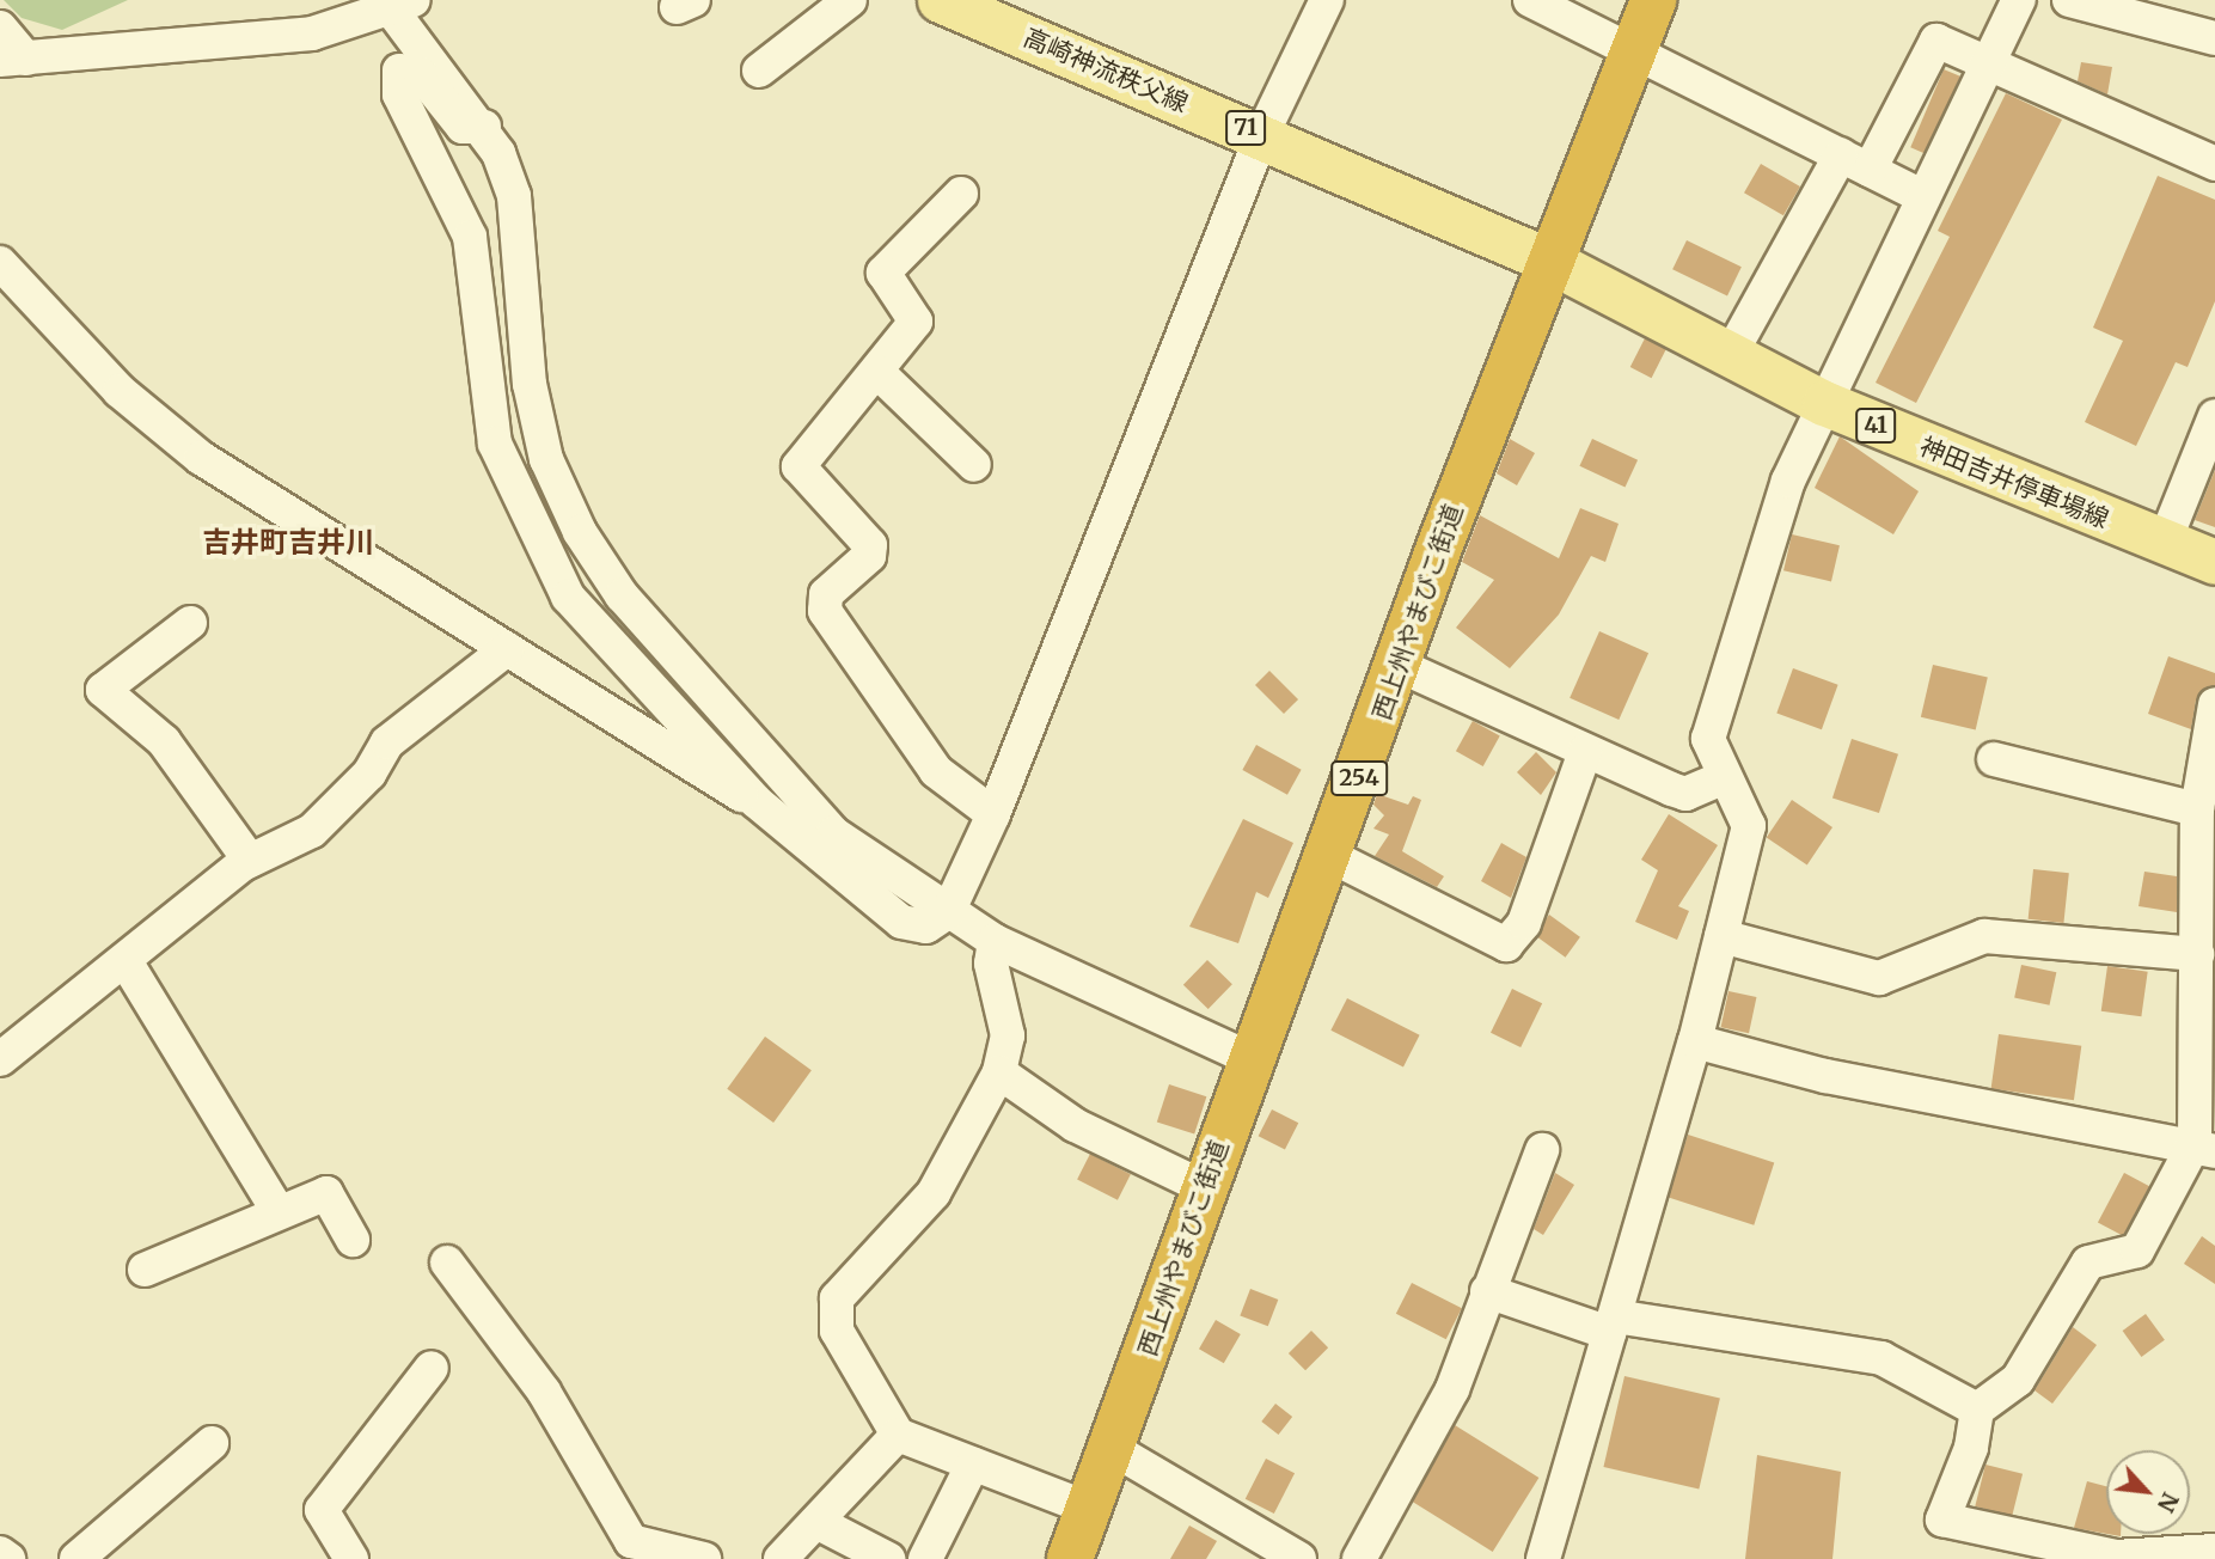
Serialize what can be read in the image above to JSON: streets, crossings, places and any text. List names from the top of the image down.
{
  "streets": {
    "highway": ["西上州やまびこ街道", "254"],
    "main road": [
      "高崎神流秩父線",
      "71",
      "41",
      "神田吉井停車場線"
    ]
  },
  "crossings": [
    ["高崎神流秩父線", "神田吉井停車場線"],
    ["高崎神流秩父線", "西上州やまびこ街道"],
    ["神田吉井停車場線", "西上州やまびこ街道"]
  ],
  "districts": ["吉井町吉井川"],
  "north": "bottom right"
}
